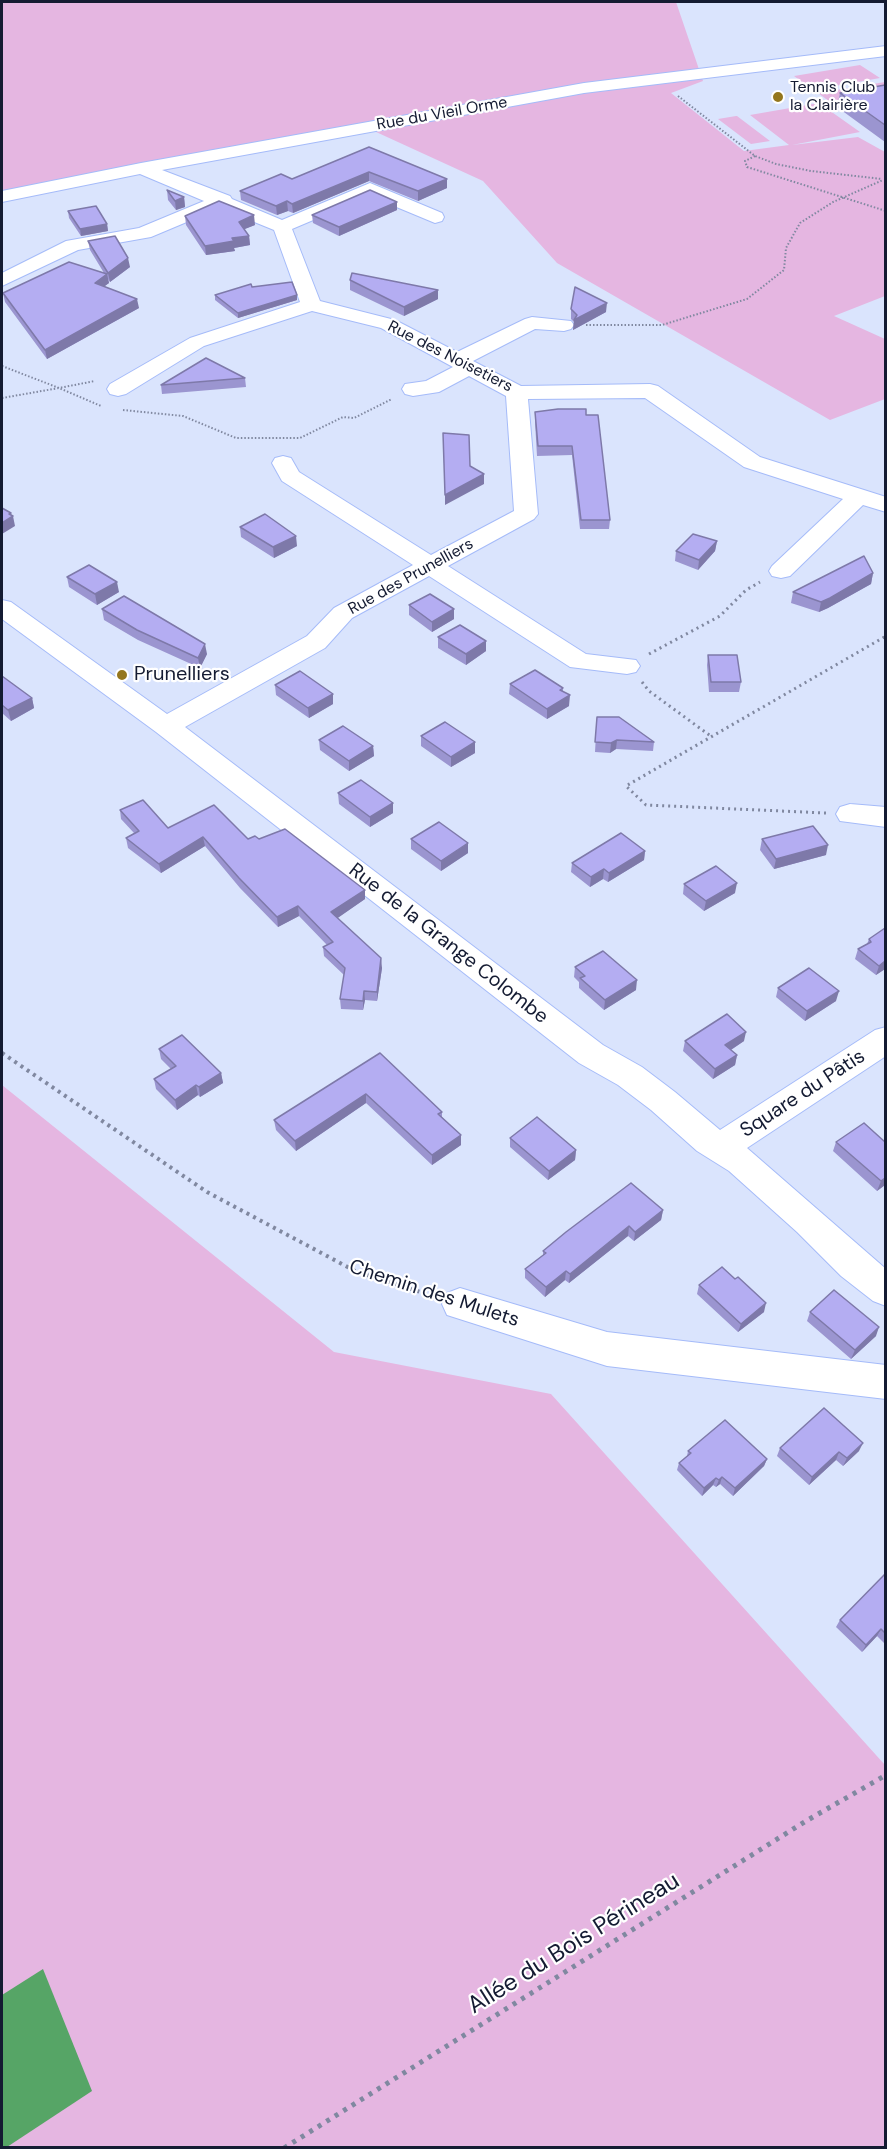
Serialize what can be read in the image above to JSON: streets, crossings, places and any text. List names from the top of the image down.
{
  "streets": {
    "street": [
      "Rue du Vieil Orme",
      "Rue des Noisetiers",
      "Rue des Prunelliers",
      "Rue de la Grange Colombe",
      "Square du Pâtis",
      "Chemin des Mulets"
    ],
    "path": ["Allée du Bois Périneau"]
  },
  "crossings": [
    ["Rue des Noisetiers", "Rue des Prunelliers"],
    ["Rue des Prunelliers", "Rue de la Grange Colombe"],
    ["Rue de la Grange Colombe", "Square du Pâtis"]
  ],
  "places": ["Tennis Club la Clairière", "Prunelliers"]
}
